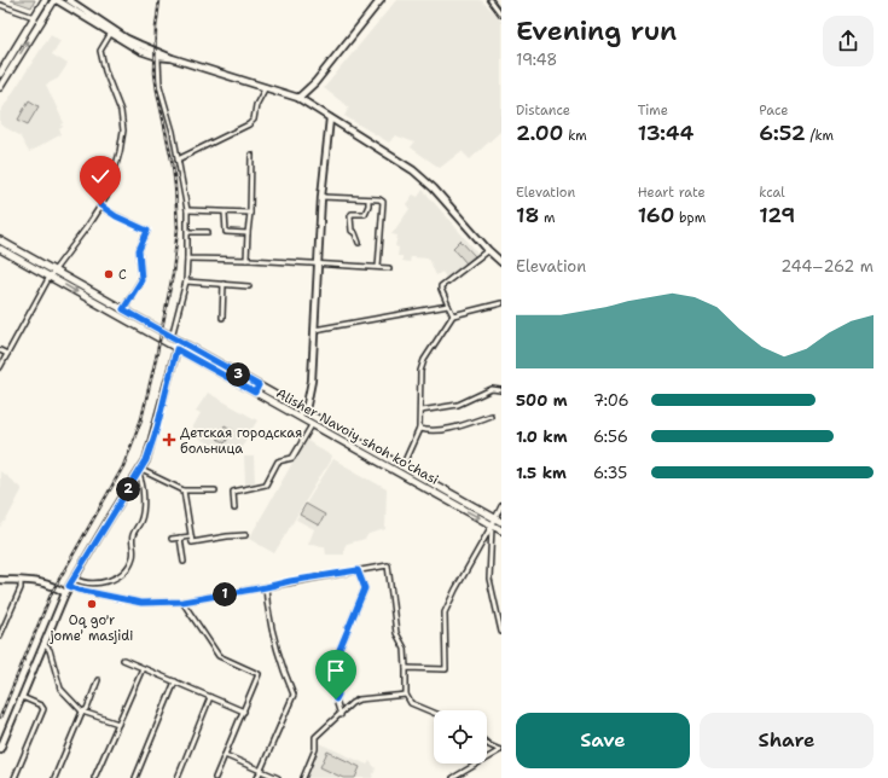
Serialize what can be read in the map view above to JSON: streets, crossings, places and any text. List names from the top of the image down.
{
  "streets": {
    "main road": ["Alisher Navoiy shoh ko'chasi"]
  },
  "places": {
    "other": ["С", "Oq go'r jome' masjidi"],
    "health": ["Детская городская больница"]
  },
  "page": {
    "heading": ["Evening run", "19:48"],
    "stats": [
      ["Distance", "2.00 km"],
      ["Time", "13:44"],
      ["Pace", "6:52 /km"],
      ["Elevation", "18 m"],
      ["Heart rate", "160 bpm"],
      ["kcal", "129"]
    ],
    "chart": ["Elevation", "244–262 m"],
    "pins": ["3", "2", "1"],
    "list": [
      {
        "name": "500 m",
        "note": "7:06"
      },
      {
        "name": "1.0 km",
        "note": "6:56"
      },
      {
        "name": "1.5 km",
        "note": "6:35"
      }
    ],
    "buttons": ["Save", "Share"]
  }
}
